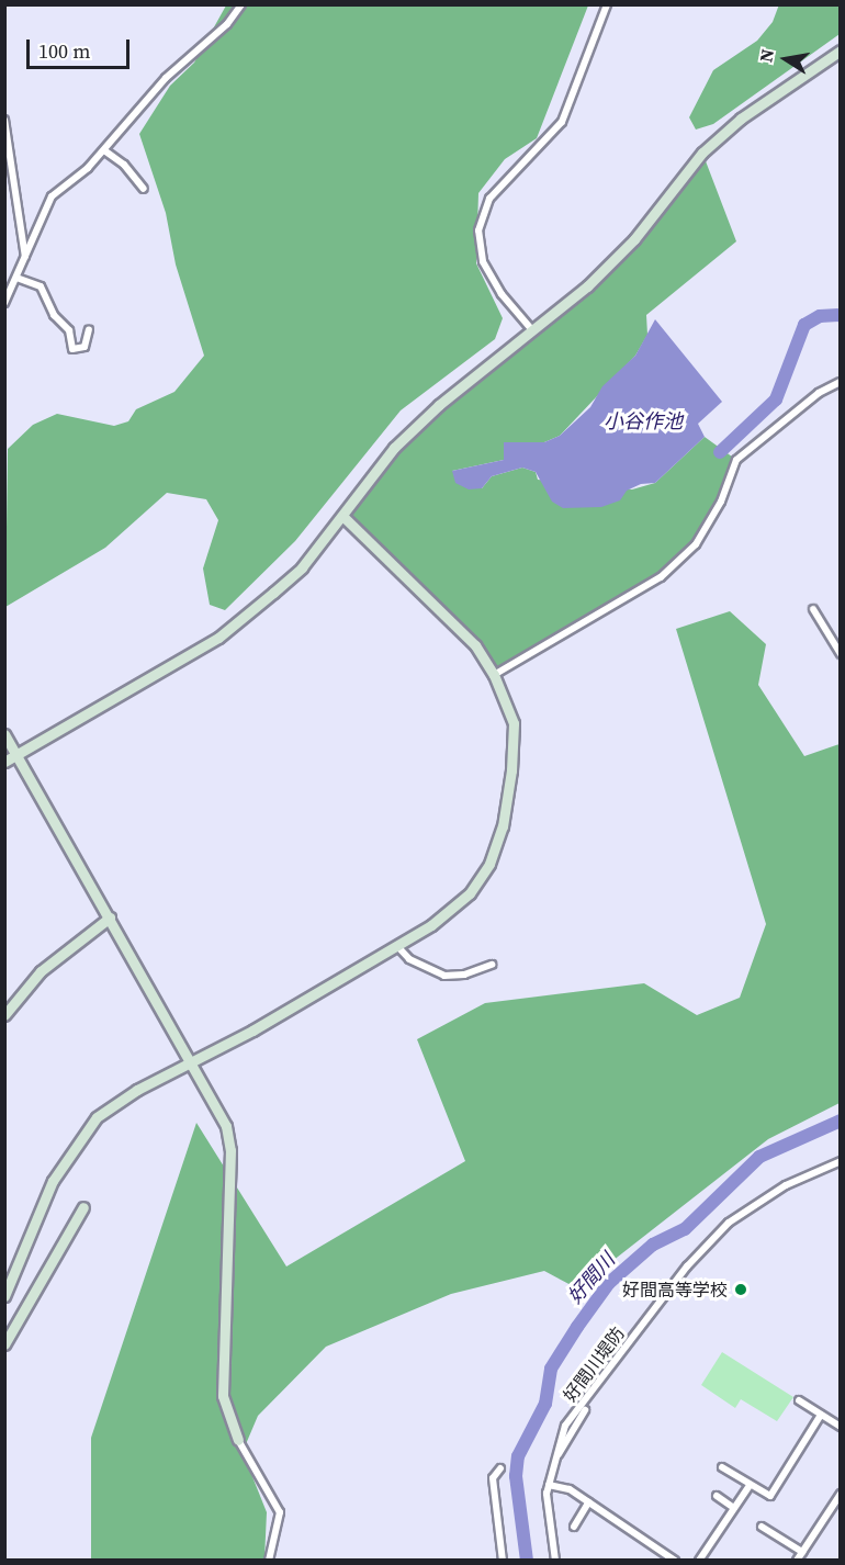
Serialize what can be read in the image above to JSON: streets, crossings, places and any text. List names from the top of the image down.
{
  "streets": {
    "street": ["好間川堤防"]
  },
  "water": ["小谷作池", "好間川"],
  "places": ["好間高等学校"],
  "scale_bar": "100 m",
  "north": "left"
}
